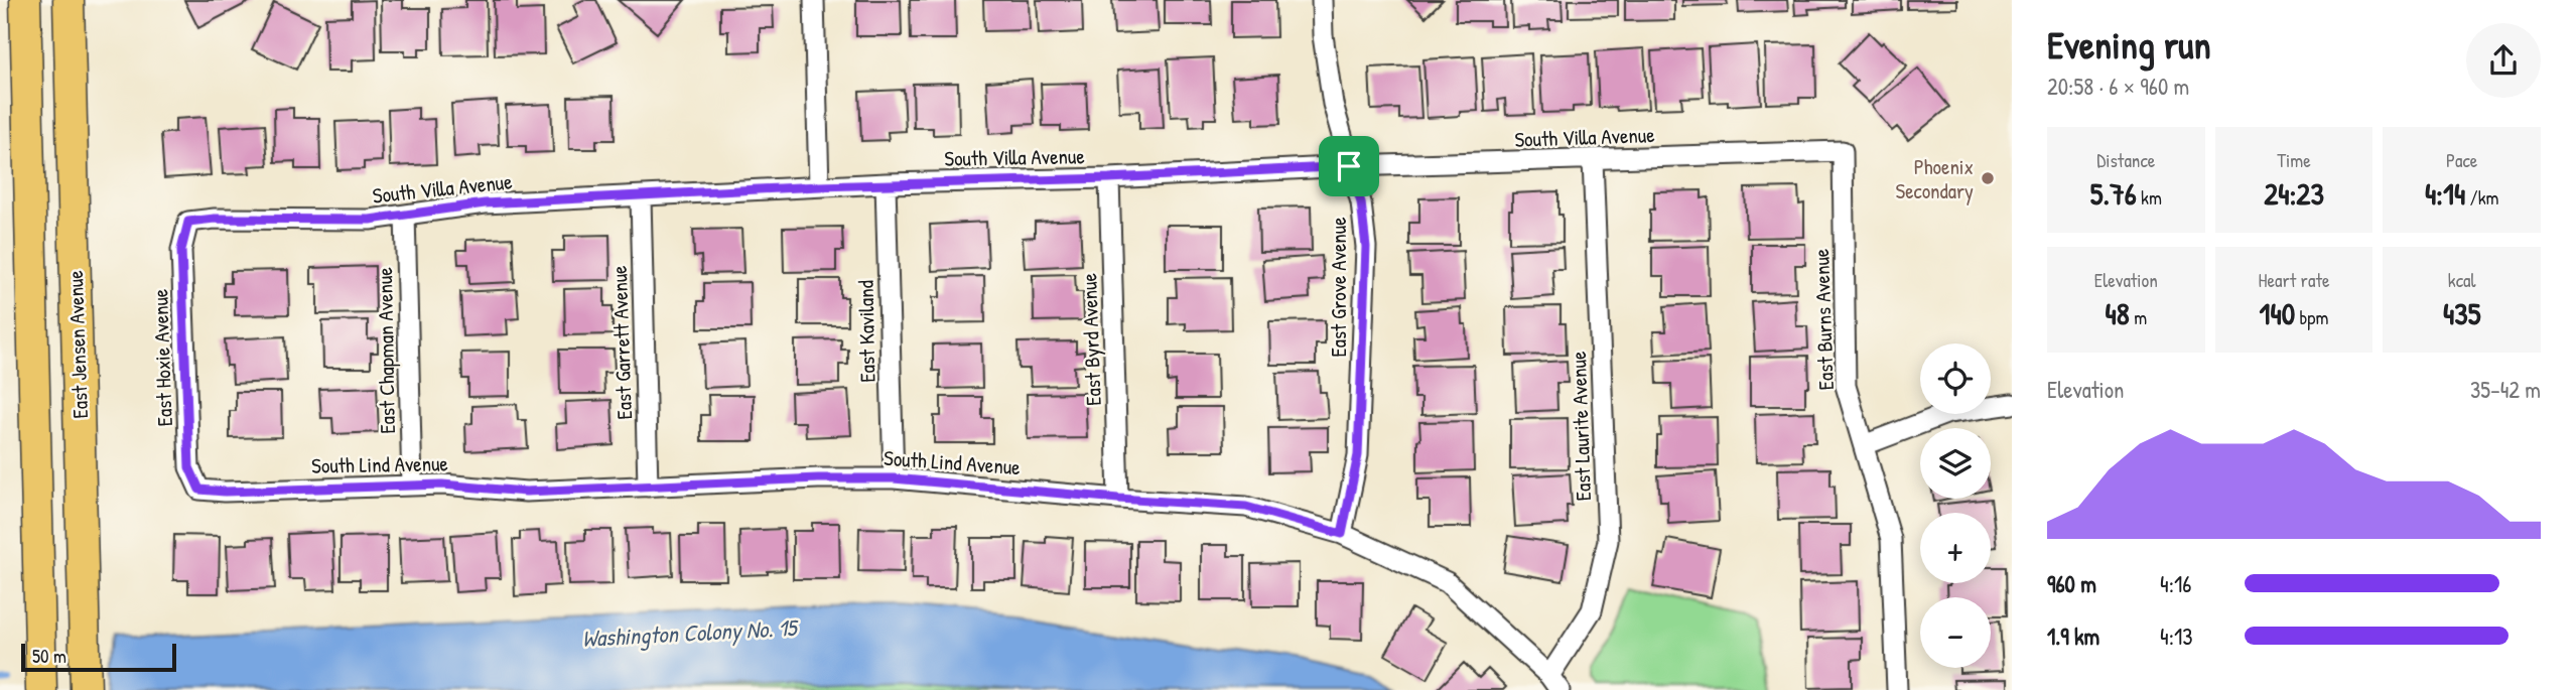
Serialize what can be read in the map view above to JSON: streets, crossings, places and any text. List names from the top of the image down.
{
  "streets": {
    "main road": ["East Jensen Avenue"],
    "street": [
      "South Villa Avenue",
      "East Grove Avenue",
      "East Burns Avenue",
      "East Kaviland",
      "East Byrd Avenue",
      "East Garrett Avenue",
      "East Chapman Avenue",
      "East Hoxie Avenue",
      "East Laurite Avenue",
      "South Lind Avenue"
    ]
  },
  "crossings": [
    ["South Villa Avenue", "East Grove Avenue"],
    ["South Villa Avenue", "East Burns Avenue"],
    ["South Villa Avenue", "East Kaviland"],
    ["South Villa Avenue", "East Byrd Avenue"],
    ["South Villa Avenue", "East Garrett Avenue"],
    ["South Villa Avenue", "East Chapman Avenue"],
    ["South Villa Avenue", "East Hoxie Avenue"],
    ["South Villa Avenue", "East Laurite Avenue"],
    ["East Grove Avenue", "South Lind Avenue"],
    ["East Kaviland", "South Lind Avenue"],
    ["East Byrd Avenue", "South Lind Avenue"],
    ["East Garrett Avenue", "South Lind Avenue"],
    ["East Chapman Avenue", "South Lind Avenue"],
    ["East Hoxie Avenue", "South Lind Avenue"],
    ["East Laurite Avenue", "South Lind Avenue"]
  ],
  "water": ["Washington Colony No. 15"],
  "places": ["Phoenix Secondary"],
  "scale_bar": "50 m",
  "page": {
    "heading": ["Evening run", "20:58 · 6 × 960 m"],
    "stats": [
      ["Distance", "5.76 km"],
      ["Time", "24:23"],
      ["Pace", "4:14 /km"],
      ["Elevation", "48 m"],
      ["Heart rate", "140 bpm"],
      ["kcal", "435"]
    ],
    "map_buttons": ["+", "−"],
    "chart": ["Elevation", "35–42 m"],
    "list": [
      {
        "name": "960 m",
        "note": "4:16"
      },
      {
        "name": "1.9 km",
        "note": "4:13"
      }
    ],
    "scale": "50 m"
  }
}
